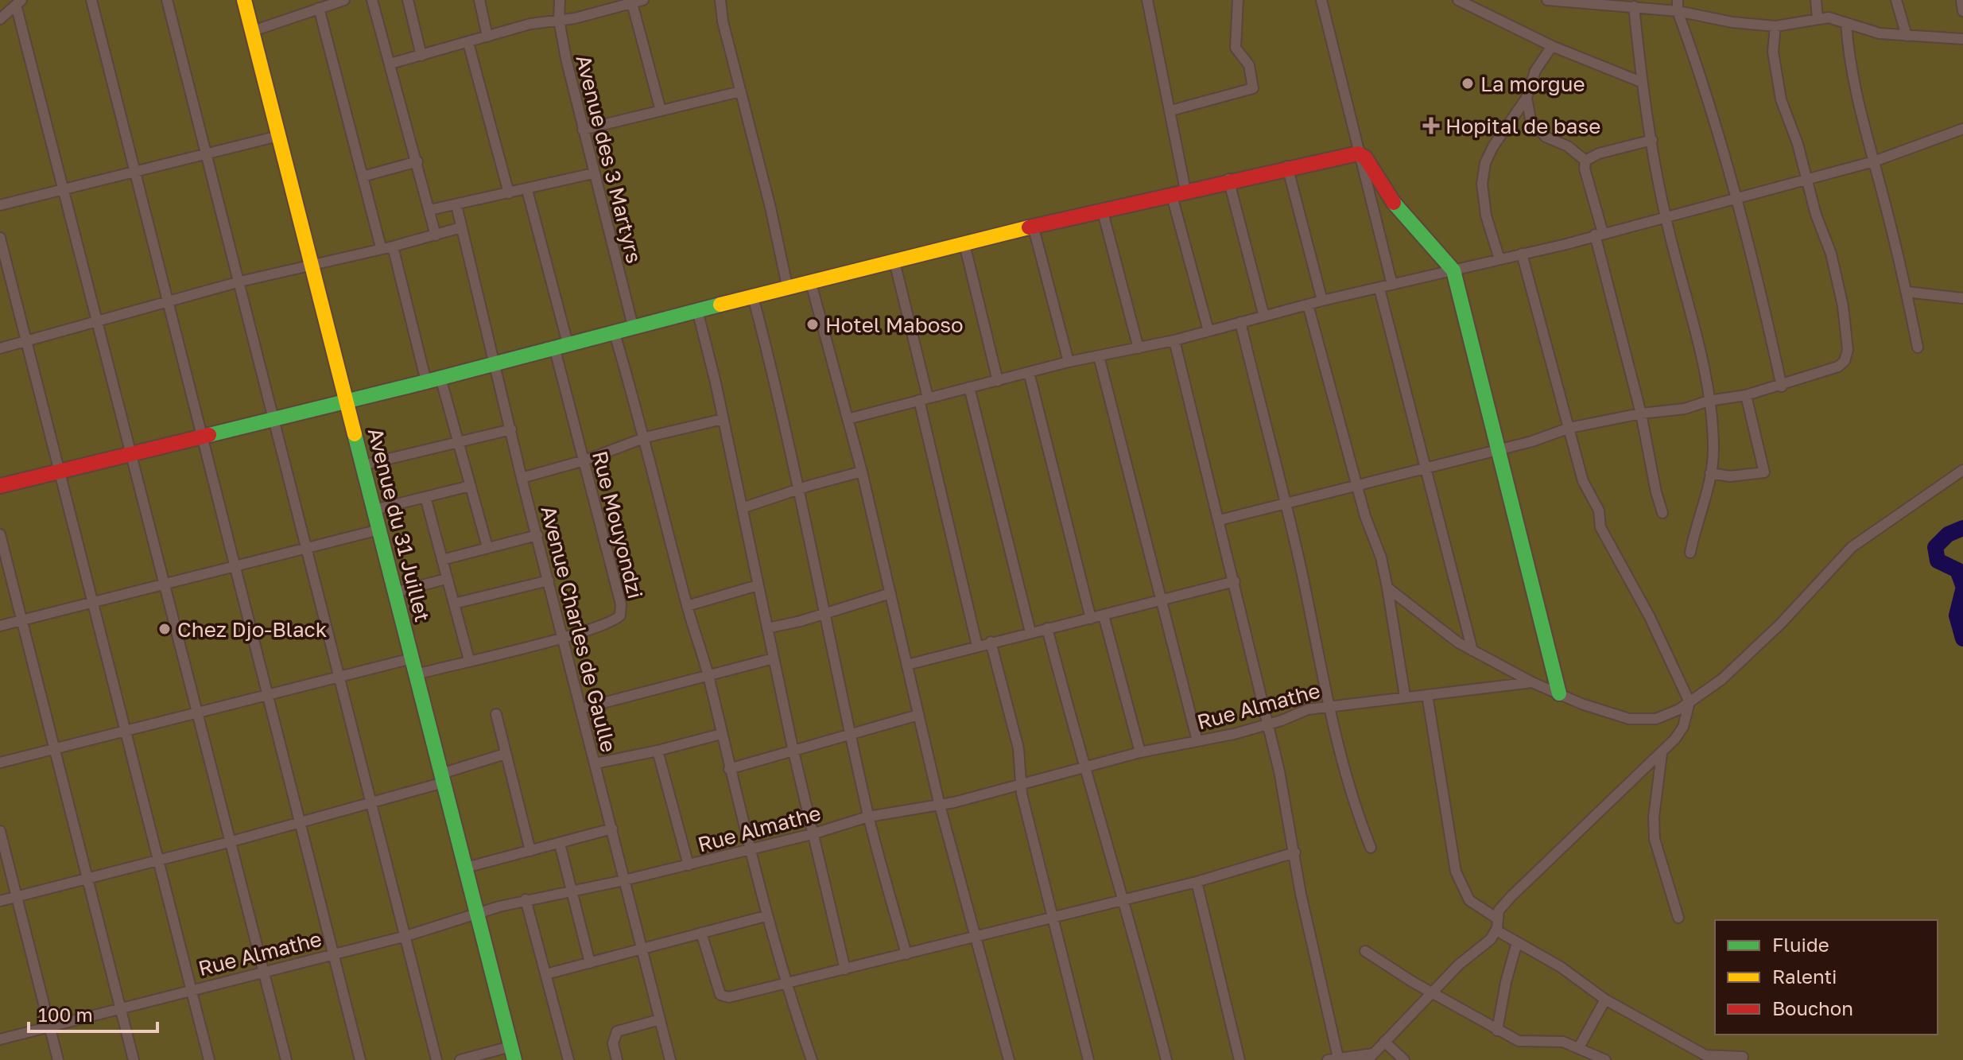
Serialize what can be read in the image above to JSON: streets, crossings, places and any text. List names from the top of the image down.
{
  "streets": {
    "street": [
      "Avenue des 3 Martyrs",
      "Avenue du 31 Juillet",
      "Rue Mouyondzi",
      "Avenue Charles de Gaulle",
      "Rue Almathe"
    ]
  },
  "crossings": [
    ["Avenue du 31 Juillet", "Rue Mouyondzi"],
    ["Avenue du 31 Juillet", "Rue Almathe"],
    ["Rue Mouyondzi", "Avenue Charles de Gaulle"],
    ["Avenue Charles de Gaulle", "Rue Almathe"]
  ],
  "places": {
    "other": ["La morgue", "Hotel Maboso", "Chez Djo-Black"],
    "health": ["Hopital de base"]
  },
  "legend": ["Fluide", "Ralenti", "Bouchon"],
  "scale_bar": "100 m"
}
